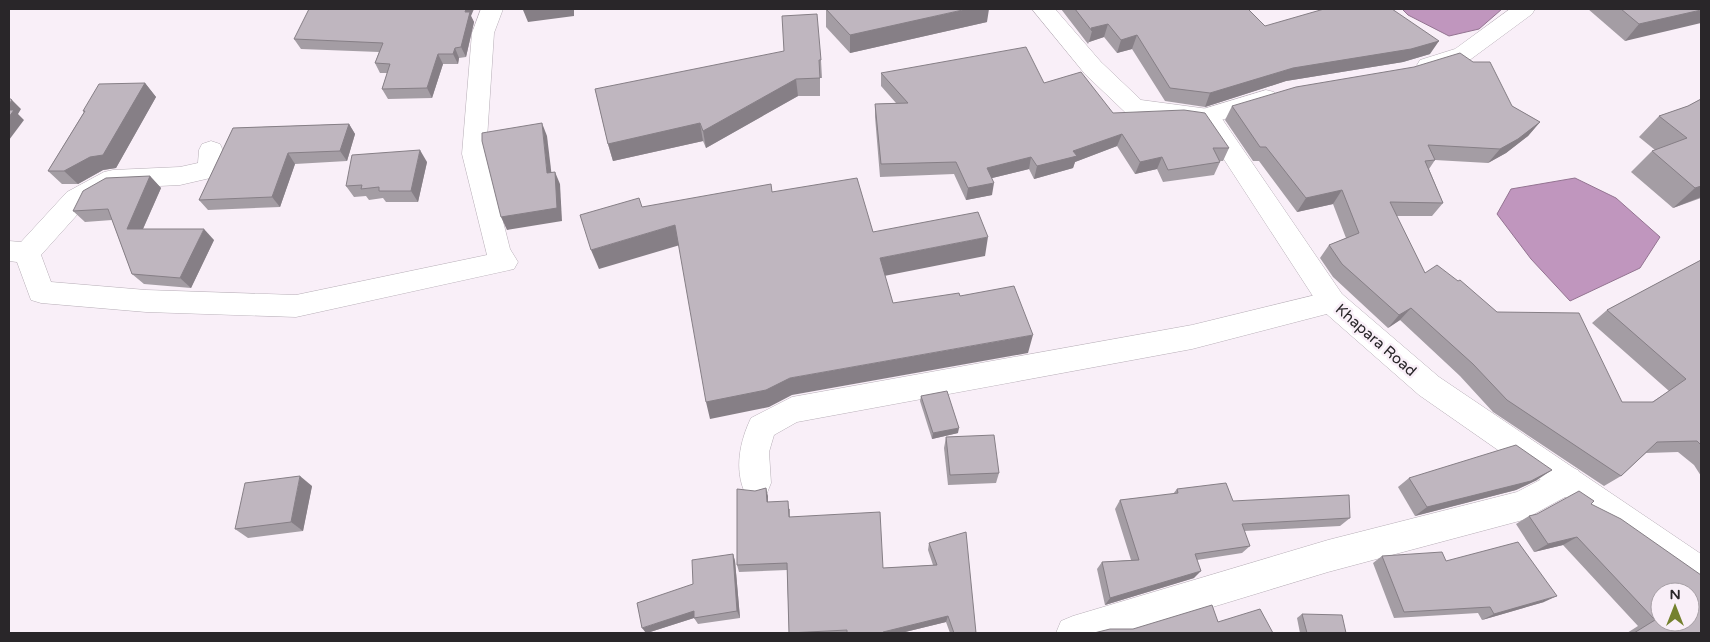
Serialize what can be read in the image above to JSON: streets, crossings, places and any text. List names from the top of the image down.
{
  "streets": {
    "street": ["Khapara Road"]
  },
  "north": "top"
}
